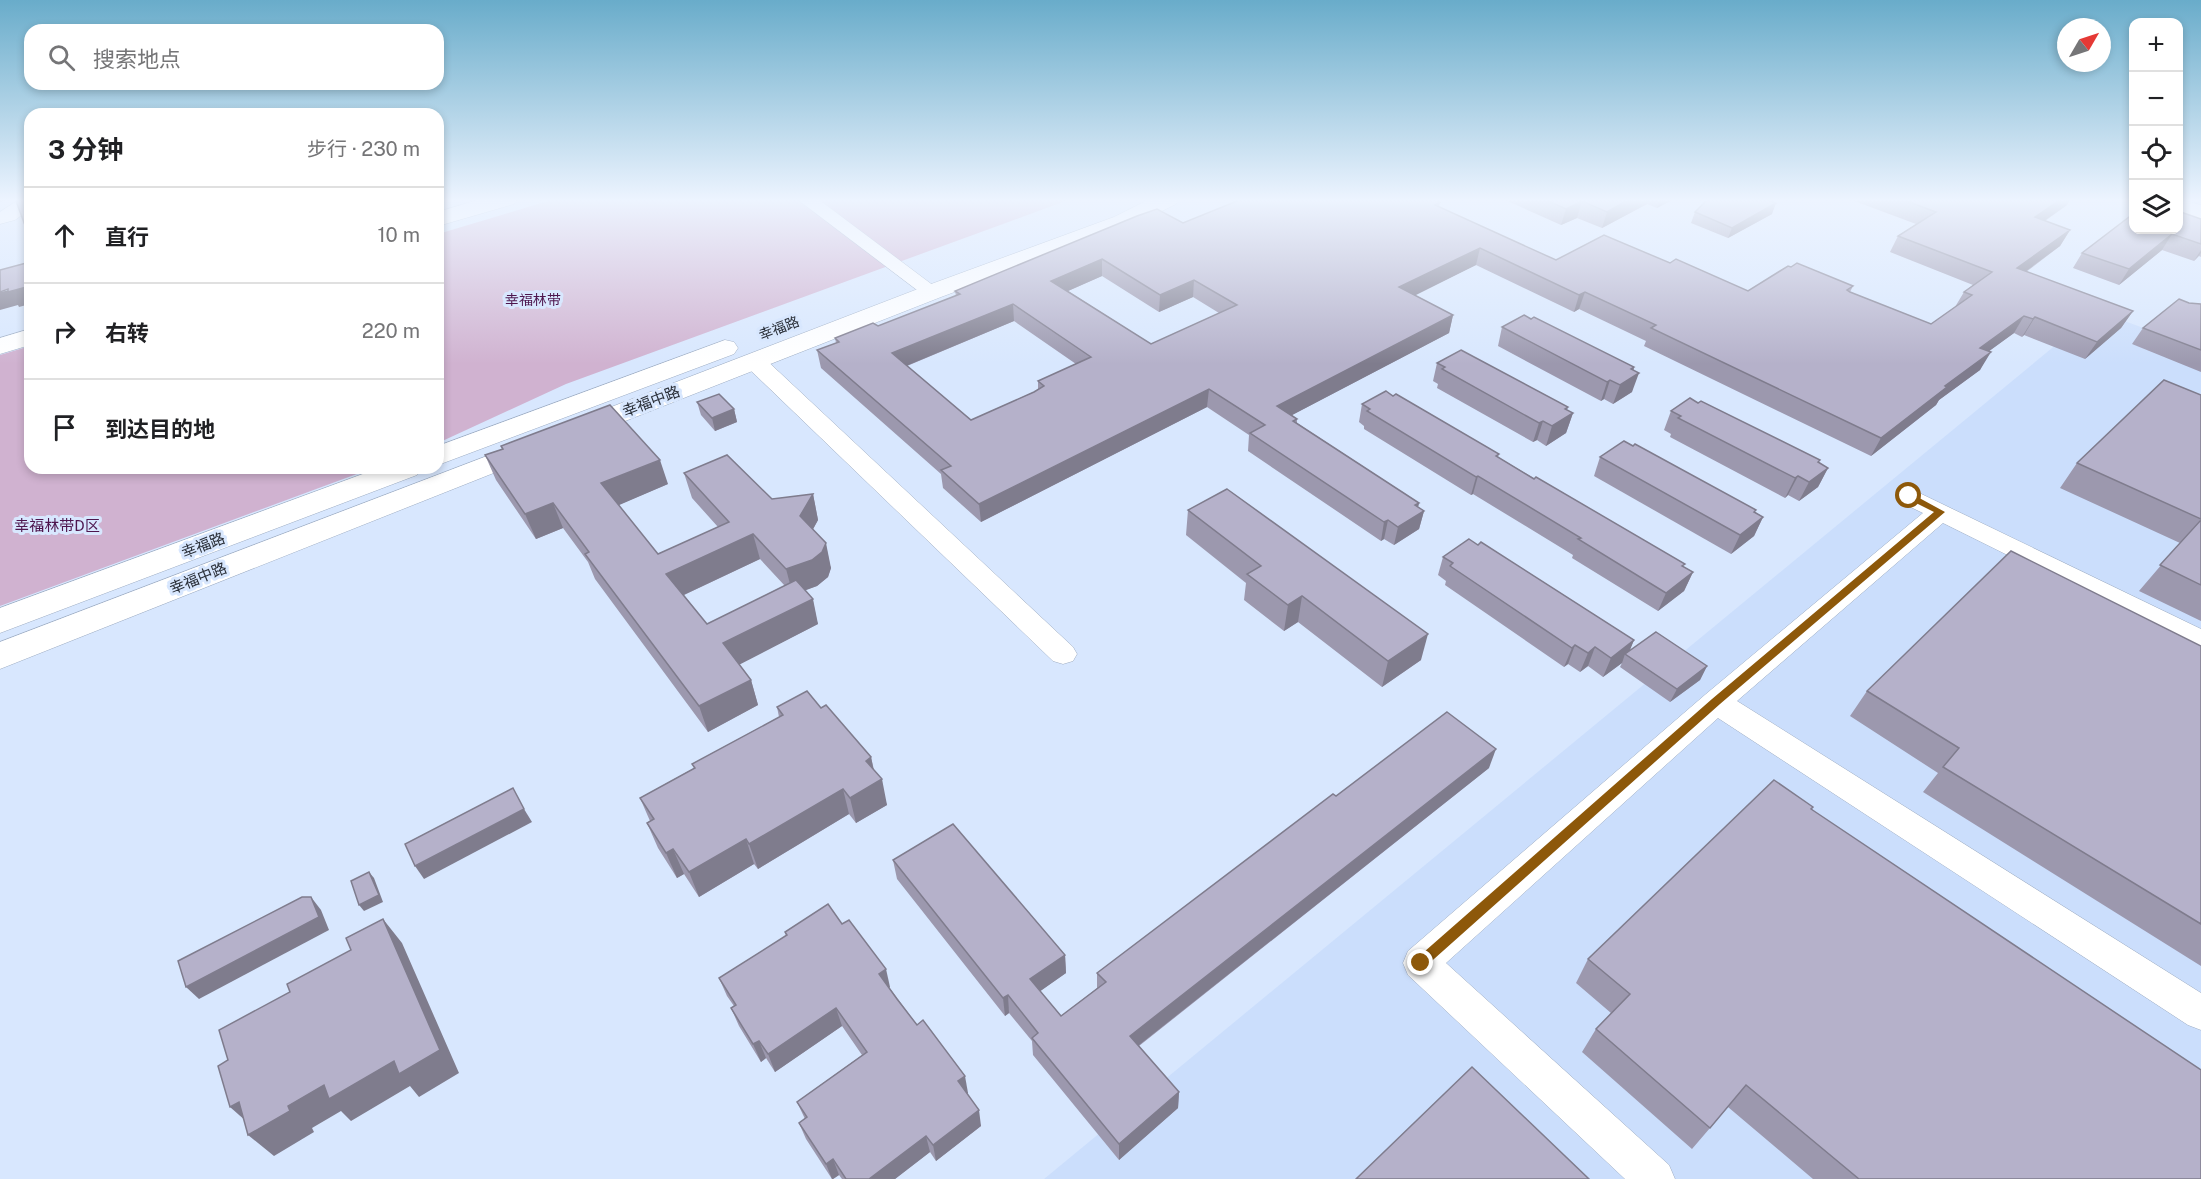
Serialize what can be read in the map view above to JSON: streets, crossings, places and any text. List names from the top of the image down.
{
  "streets": {
    "main road": ["幸福路", "幸福中路"]
  },
  "crossings": [
    ["幸福路", "幸福中路"]
  ],
  "parks": ["幸福林带", "幸福林带D区"],
  "north": "top right",
  "page": {
    "map_buttons": ["+", "−"],
    "search": "搜索地点",
    "heading": ["3 分钟", "步行 · 230 m"],
    "list": [
      ["直行", "10 m"],
      ["右转", "220 m"],
      "到达目的地"
    ]
  }
}
